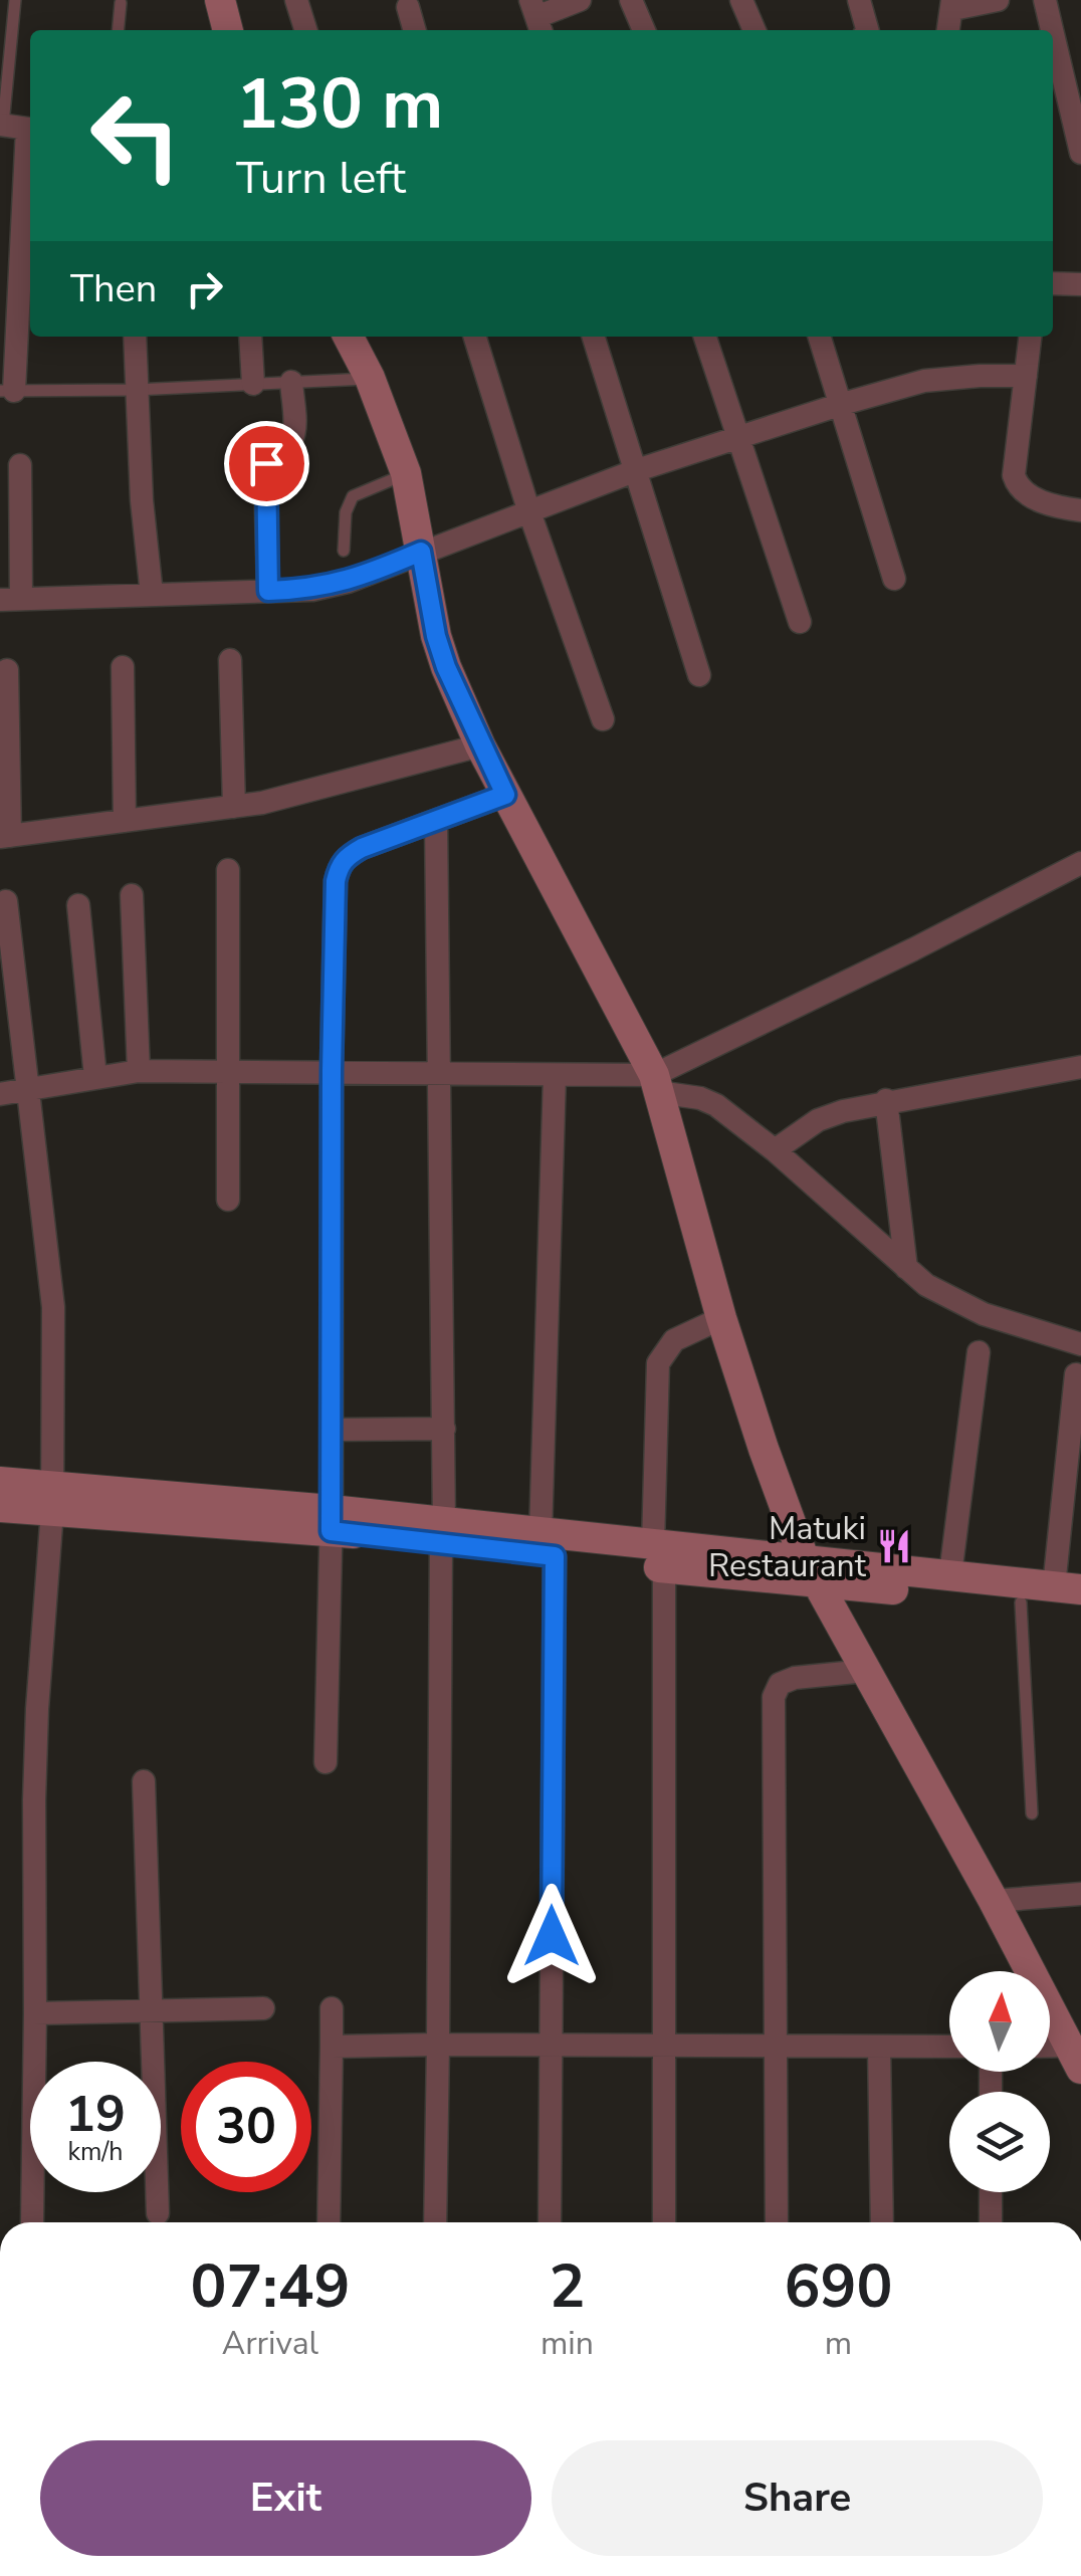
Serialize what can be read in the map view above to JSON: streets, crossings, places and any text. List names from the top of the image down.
{
  "places": {
    "restaurant": ["Matuki Restaurant"]
  },
  "north": "top",
  "page": {
    "turn": ["130 m", "Turn left"],
    "then": "Then",
    "speed": "19 km/h",
    "limit": "30",
    "eta": [
      "07:49",
      "Arrival",
      "2",
      "min",
      "690",
      "m"
    ],
    "buttons": ["Exit", "Share"]
  }
}
